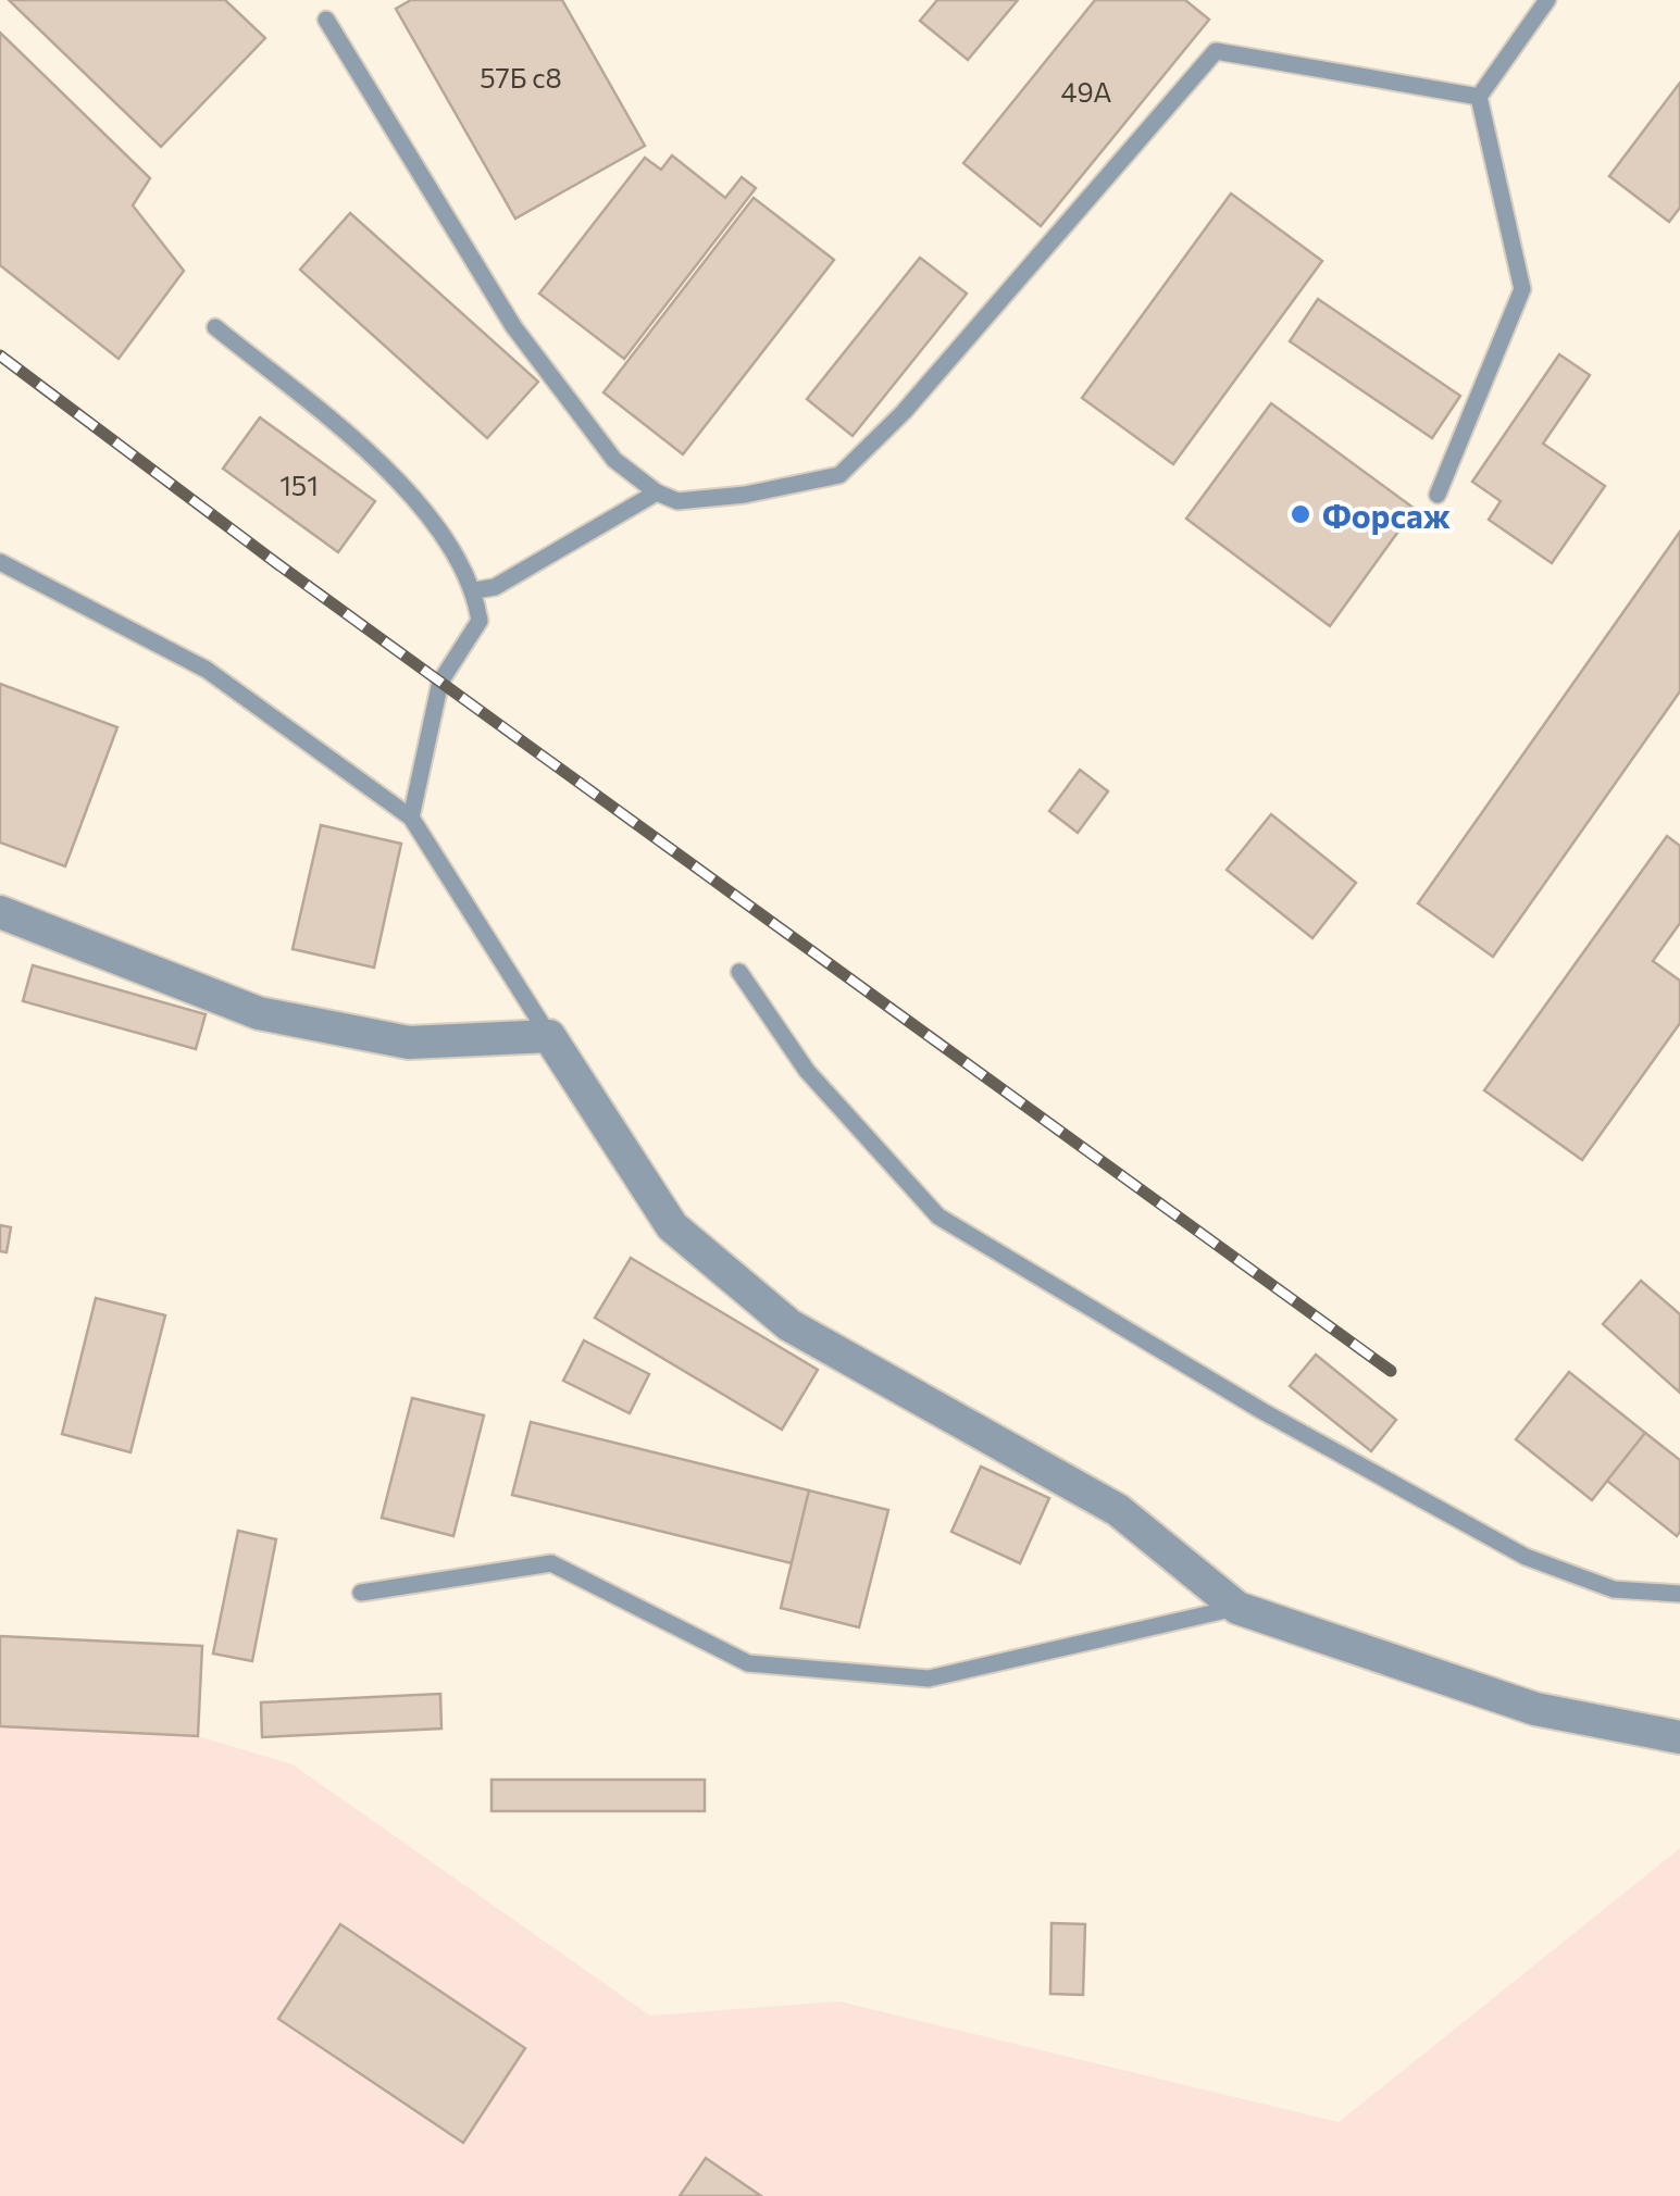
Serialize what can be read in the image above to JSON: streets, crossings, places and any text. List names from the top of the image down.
{
  "places": ["Форсаж"],
  "house_numbers": ["57Б с8", "49А", "151"]
}
